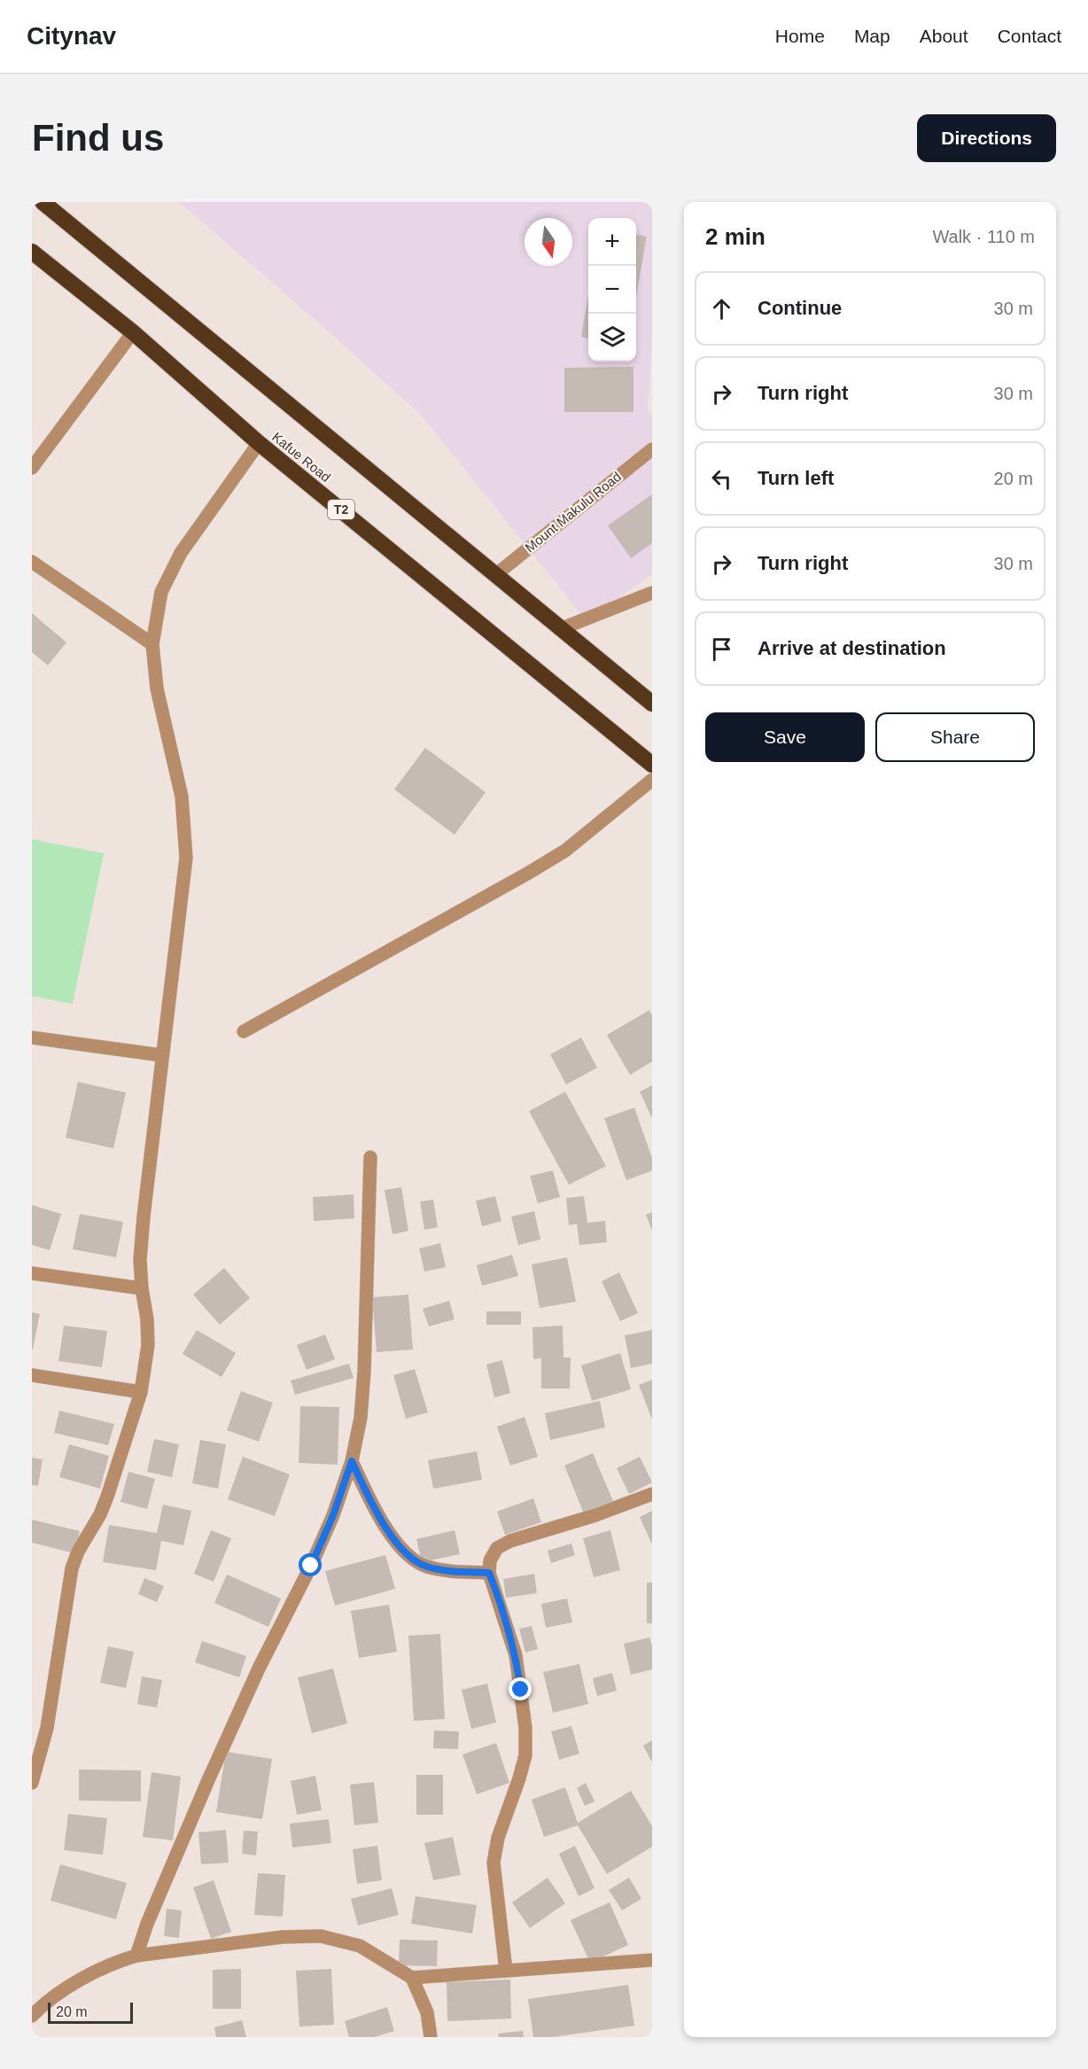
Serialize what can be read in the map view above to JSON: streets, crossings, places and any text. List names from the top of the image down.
{
  "streets": {
    "highway": ["Kafue Road", "T2"],
    "street": ["Mount Makulu Road"]
  },
  "scale_bar": "20 m",
  "north": "bottom",
  "page": {
    "header": "Citynav",
    "nav": [
      "Home",
      "Map",
      "About",
      "Contact"
    ],
    "buttons": [
      "Directions",
      ["Save", "Share"]
    ],
    "title": "Find us",
    "heading": ["2 min", "Walk · 110 m"],
    "map_buttons": ["+", "−"],
    "list": [
      ["Continue", "30 m"],
      ["Turn right", "30 m"],
      ["Turn left", "20 m"],
      ["Turn right", "30 m"],
      "Arrive at destination"
    ],
    "scale": "20 m"
  }
}
